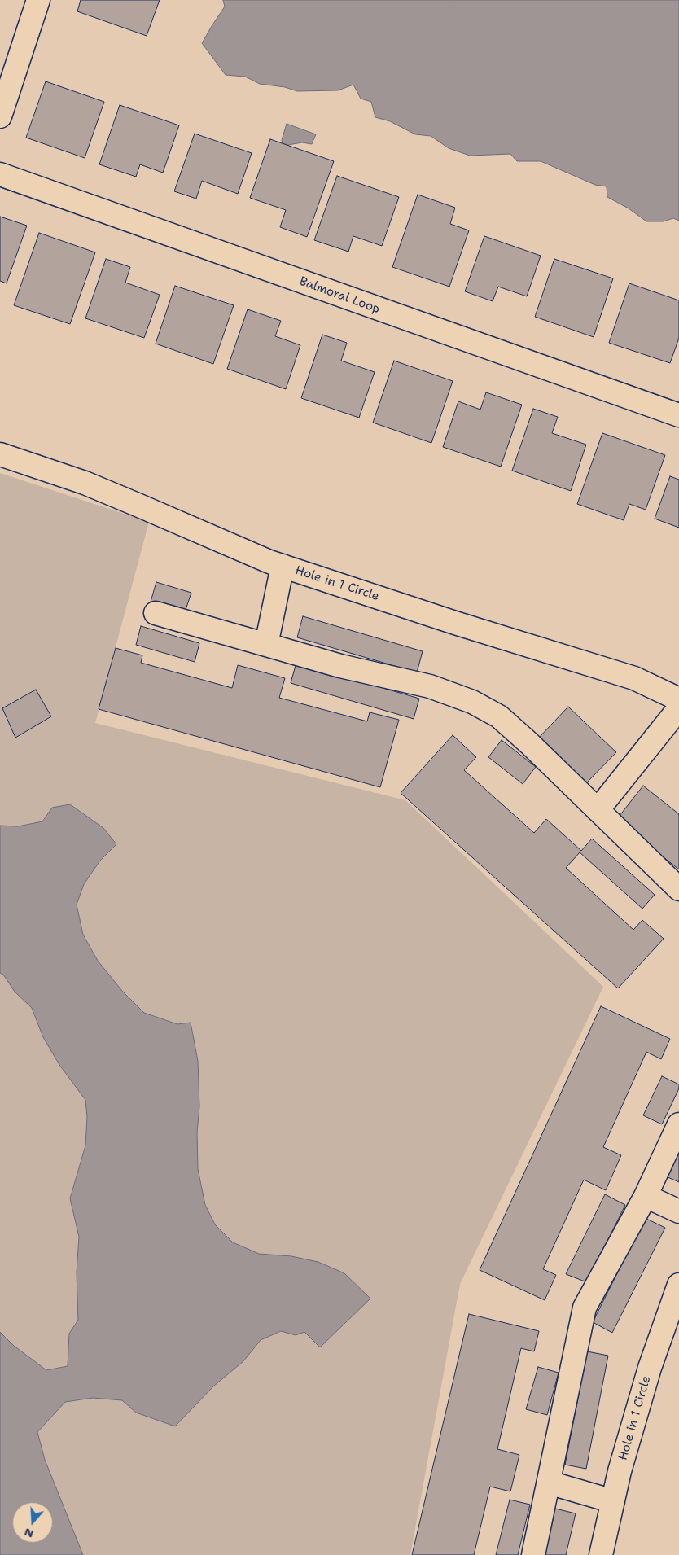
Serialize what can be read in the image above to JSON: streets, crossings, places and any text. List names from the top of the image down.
{
  "streets": {
    "street": ["Balmoral Loop", "Hole in 1 Circle"]
  },
  "north": "bottom"
}
